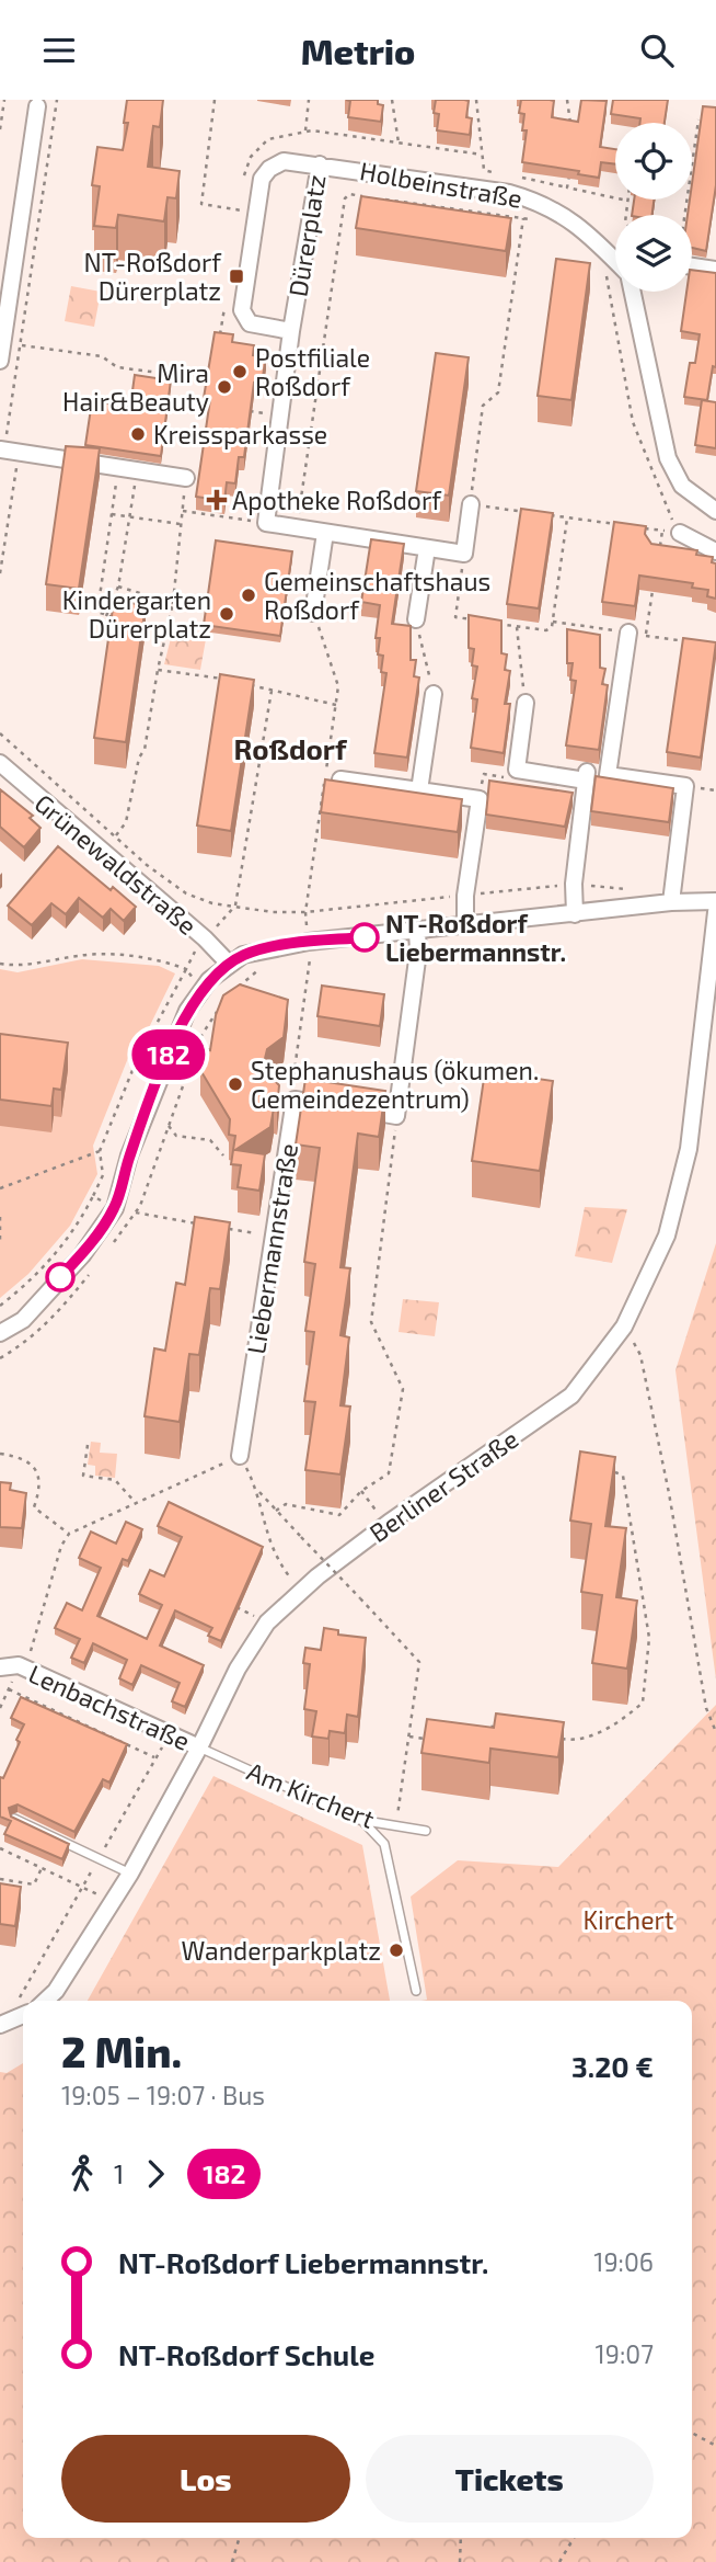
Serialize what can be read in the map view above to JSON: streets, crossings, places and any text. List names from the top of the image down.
{
  "streets": {
    "street": [
      "Holbeinstraße",
      "Dürerplatz",
      "Grünewaldstraße",
      "Liebermannstraße",
      "Berliner Straße",
      "Lenbachstraße"
    ],
    "lane": ["Am Kirchert"]
  },
  "crossings": [
    ["Holbeinstraße", "Dürerplatz"],
    ["Berliner Straße", "Lenbachstraße"],
    ["Berliner Straße", "Am Kirchert"],
    ["Lenbachstraße", "Am Kirchert"]
  ],
  "districts": ["Roßdorf"],
  "parks": ["Kirchert"],
  "places": {
    "transit": ["NT-Roßdorf Dürerplatz"],
    "other": [
      "Postfiliale Roßdorf",
      "Mira Hair&Beauty",
      "Kreissparkasse",
      "Gemeinschaftshaus Roßdorf",
      "Kindergarten Dürerplatz",
      "NT-Roßdorf Liebermannstr.",
      "Stephanushaus (ökumen. Gemeindezentrum)",
      "Wanderparkplatz"
    ],
    "health": ["Apotheke Roßdorf"]
  },
  "lines": ["bus line 182"],
  "page": {
    "header": "Metrio",
    "on_map": "182",
    "heading": ["2 Min.", "19:05 – 19:07 · Bus", "3.20 €"],
    "legs": ["1", "182"],
    "list": [
      {
        "name": "NT-Roßdorf Liebermannstr.",
        "value": "19:06"
      },
      {
        "name": "NT-Roßdorf Schule",
        "value": "19:07"
      }
    ],
    "buttons": ["Los", "Tickets"]
  }
}
